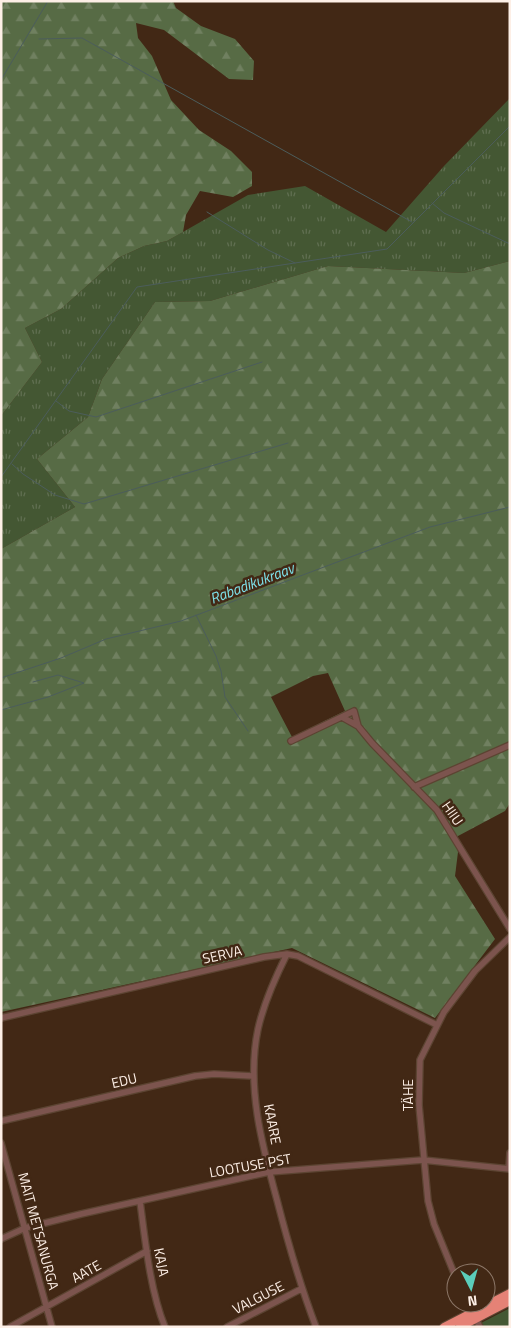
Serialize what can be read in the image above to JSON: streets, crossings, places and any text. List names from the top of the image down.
{
  "streets": {
    "street": [
      "HIIU",
      "SERVA",
      "EDU",
      "TÄHE",
      "KAARE",
      "LOOTUSE PST",
      "MAIT METSANURGA",
      "KAJA",
      "AATE",
      "VALGUSE"
    ]
  },
  "crossings": [
    ["SERVA", "TÄHE"],
    ["SERVA", "KAARE"],
    ["EDU", "KAARE"],
    ["TÄHE", "LOOTUSE PST"],
    ["KAARE", "LOOTUSE PST"],
    ["KAARE", "VALGUSE"],
    ["LOOTUSE PST", "MAIT METSANURGA"],
    ["LOOTUSE PST", "KAJA"],
    ["MAIT METSANURGA", "AATE"],
    ["KAJA", "AATE"]
  ],
  "water": ["Rabadikukraav"],
  "north": "bottom"
}
